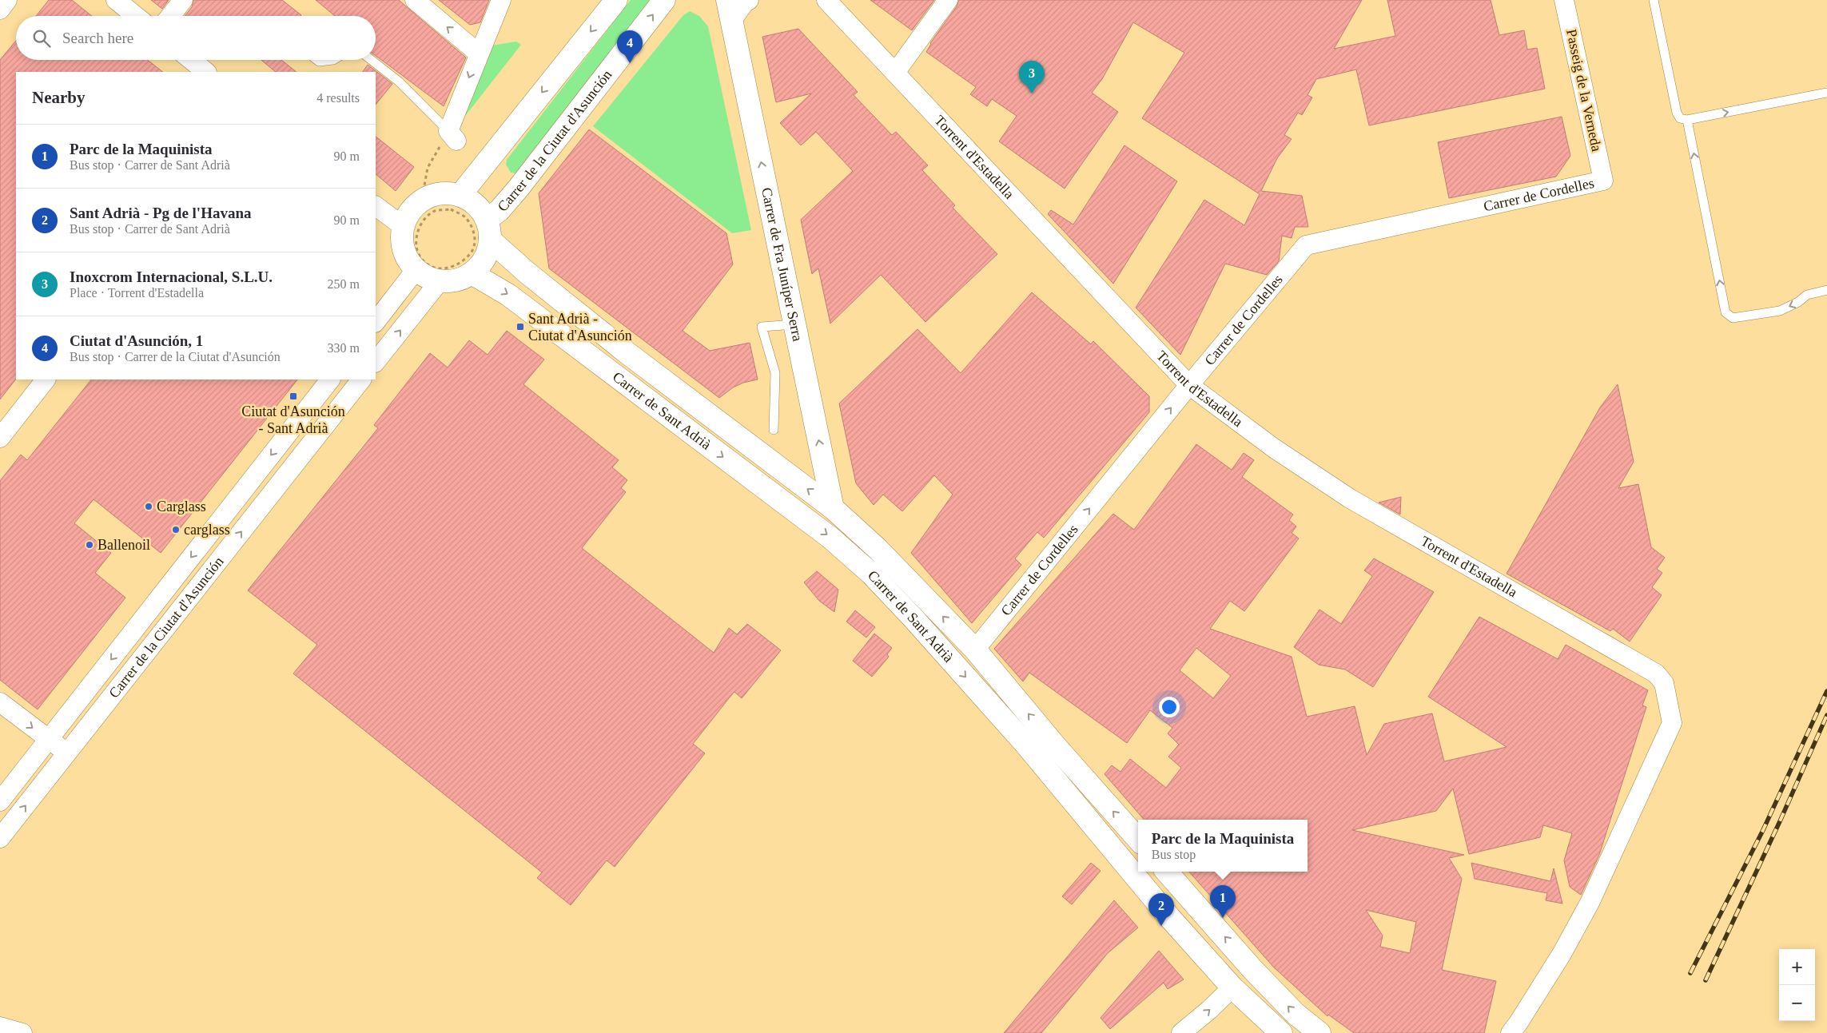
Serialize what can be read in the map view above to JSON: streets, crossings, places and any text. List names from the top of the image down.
{
  "streets": {
    "street": [
      "Passeig de la Verneda",
      "Carrer de la Ciutat d'Asunción",
      "Torrent d'Estadella",
      "Carrer de Cordelles",
      "Carrer de Fra Juníper Serra",
      "Carrer de Sant Adrià"
    ]
  },
  "crossings": [
    ["Passeig de la Verneda", "Carrer de Cordelles"],
    ["Carrer de la Ciutat d'Asunción", "Carrer de Sant Adrià"],
    ["Torrent d'Estadella", "Carrer de Cordelles"],
    ["Carrer de Cordelles", "Carrer de Sant Adrià"],
    ["Carrer de Fra Juníper Serra", "Carrer de Sant Adrià"]
  ],
  "one_way": ["Carrer de Cordelles", "Carrer de Fra Juníper Serra"],
  "places": {
    "transit": ["Sant Adrià - Ciutat d'Asunción", "Ciutat d'Asunción - Sant Adrià"],
    "other": ["Carglass", "carglass", "Ballenoil"]
  },
  "page": {
    "search": "Search here",
    "pins": [
      "4",
      "3",
      "1",
      "2"
    ],
    "heading": ["Nearby", "4 results"],
    "list": [
      {
        "mark": "1",
        "name": "Parc de la Maquinista",
        "note": "Bus stop · Carrer de Sant Adrià",
        "value": "90 m"
      },
      {
        "mark": "2",
        "name": "Sant Adrià - Pg de l'Havana",
        "note": "Bus stop · Carrer de Sant Adrià",
        "value": "90 m"
      },
      {
        "mark": "3",
        "name": "Inoxcrom Internacional, S.L.U.",
        "note": "Place · Torrent d'Estadella",
        "value": "250 m"
      },
      {
        "mark": "4",
        "name": "Ciutat d'Asunción, 1",
        "note": "Bus stop · Carrer de la Ciutat d'Asunción",
        "value": "330 m"
      }
    ],
    "popup": ["Parc de la Maquinista", "Bus stop"],
    "map_buttons": ["+", "−"]
  }
}
